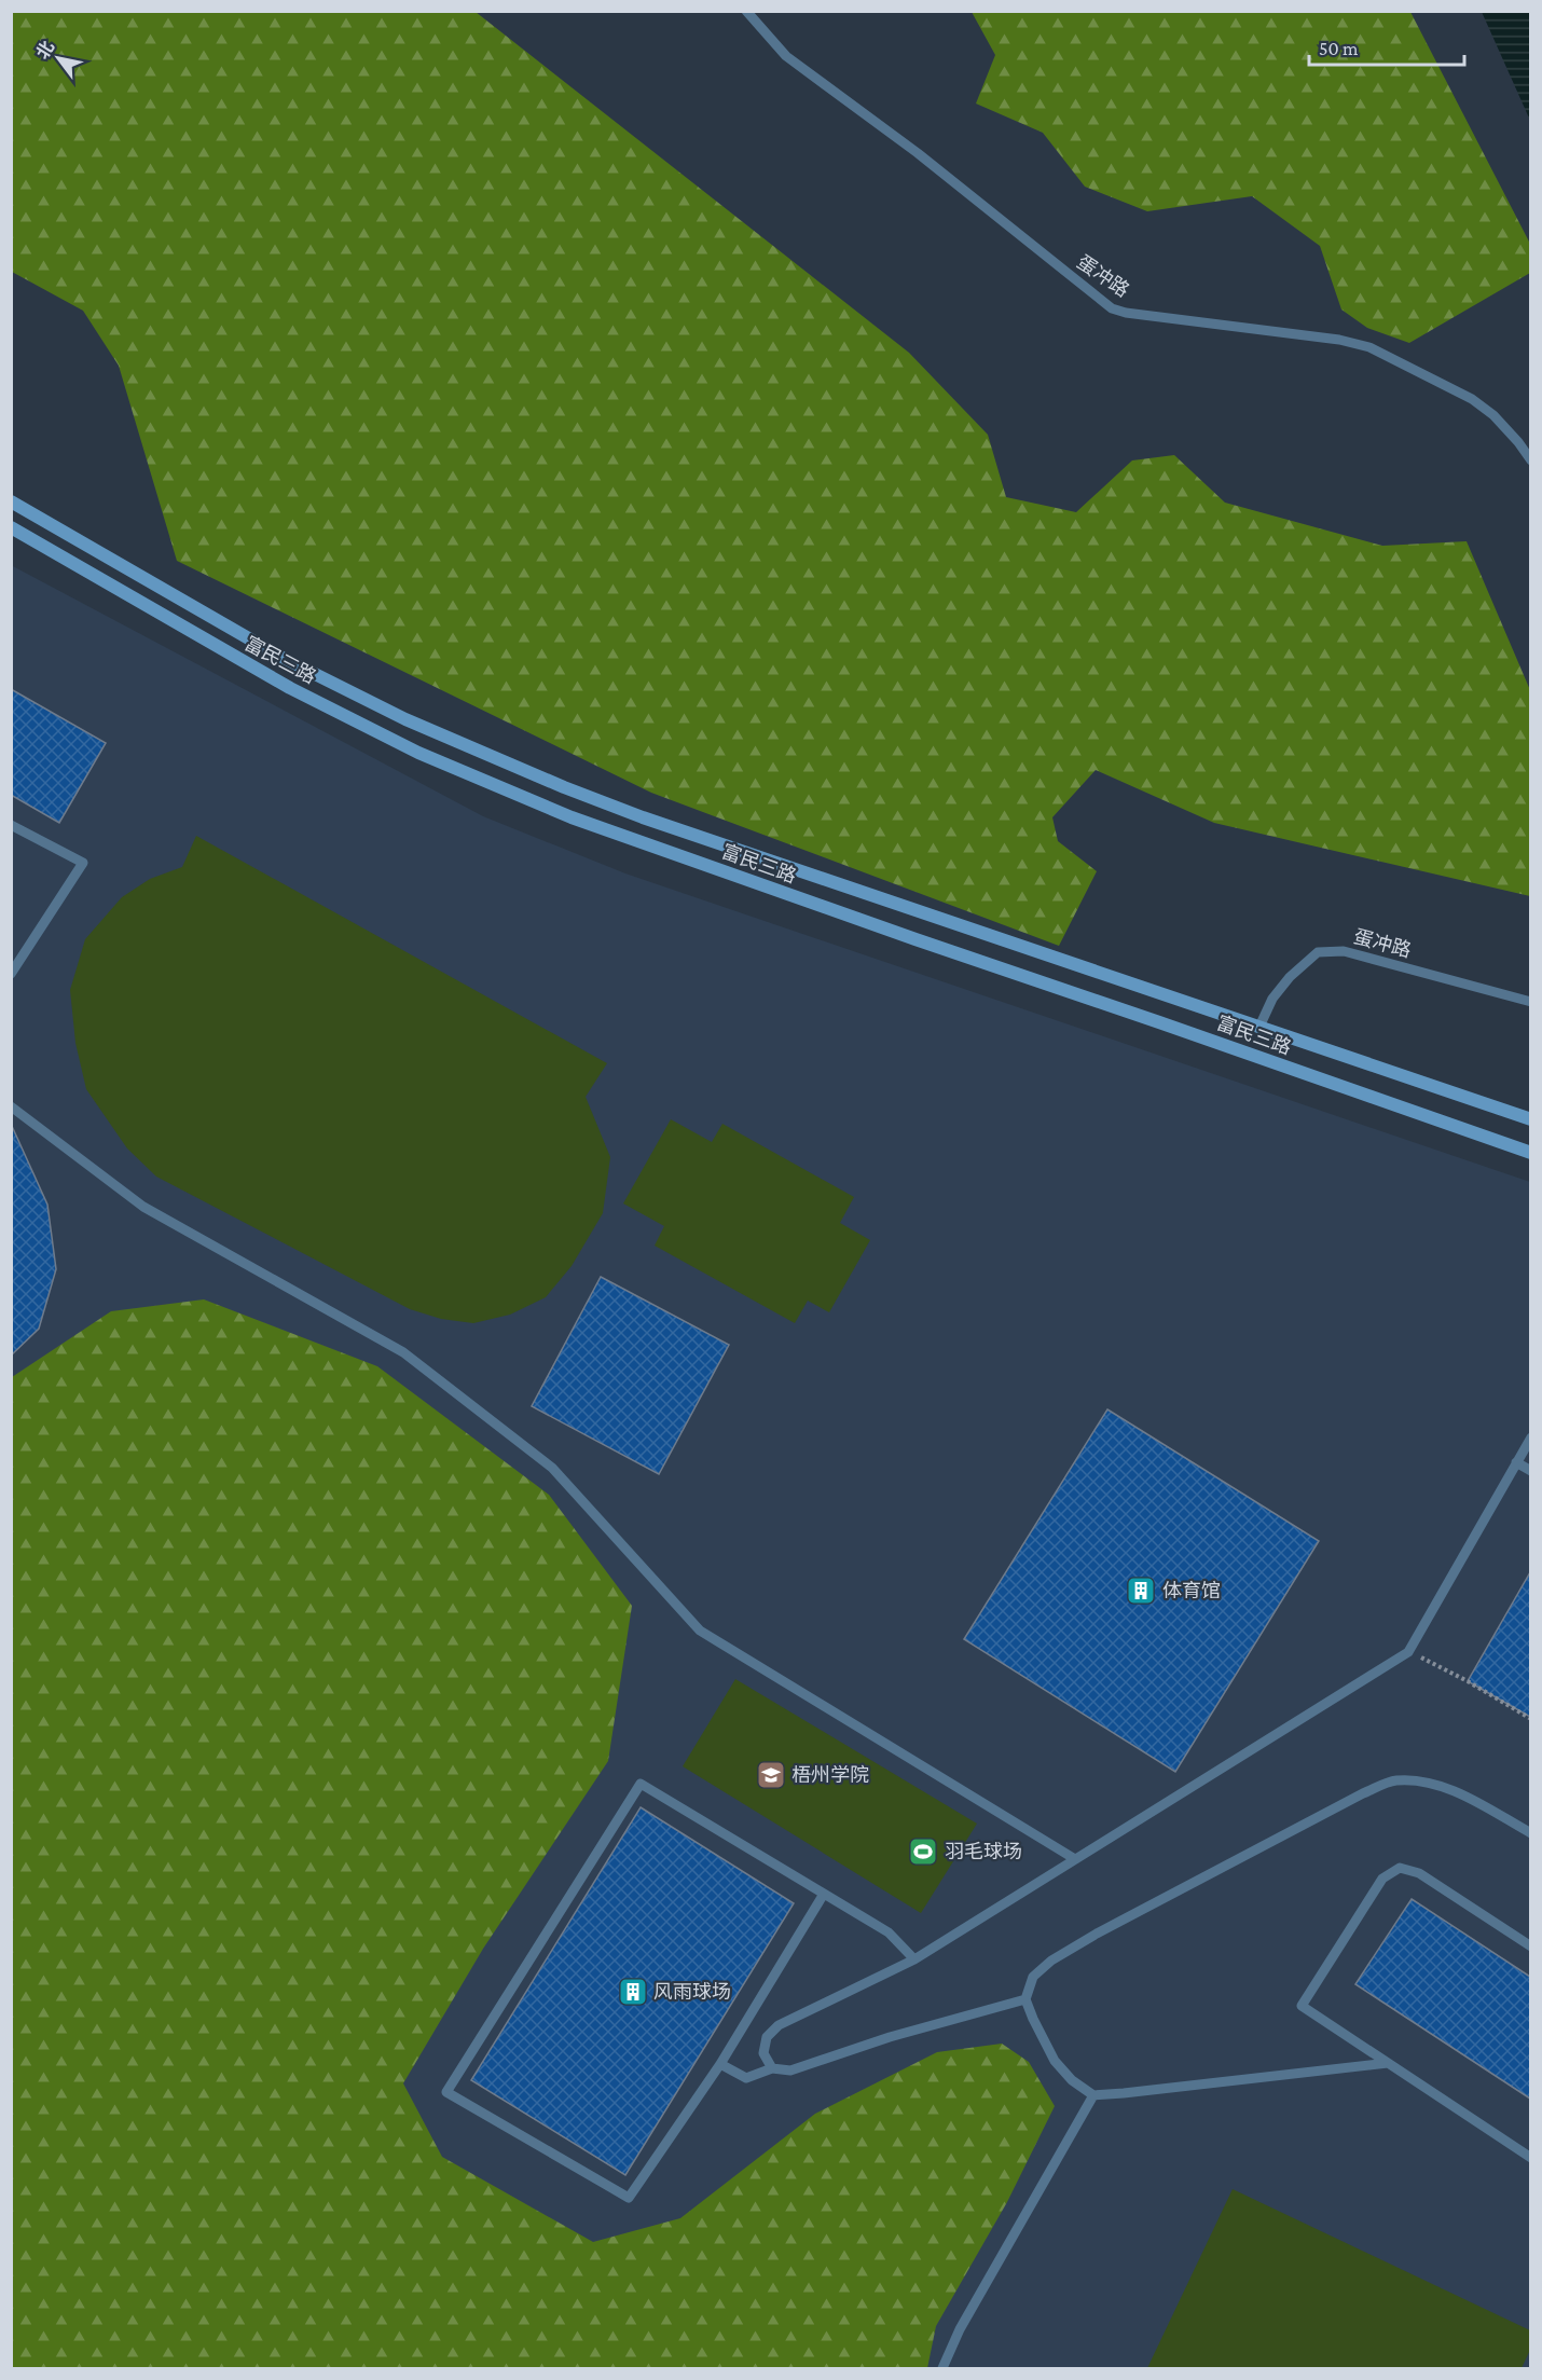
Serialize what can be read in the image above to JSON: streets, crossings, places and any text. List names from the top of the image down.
{
  "streets": {
    "main road": ["富民三路"],
    "lane": ["蛋冲路"]
  },
  "crossings": [
    ["蛋冲路", "富民三路"]
  ],
  "places": {
    "building": ["体育馆", "风雨球场"],
    "school or university": ["梧州学院"],
    "sports": ["羽毛球场"]
  },
  "scale_bar": "50 m",
  "north": "top left"
}
